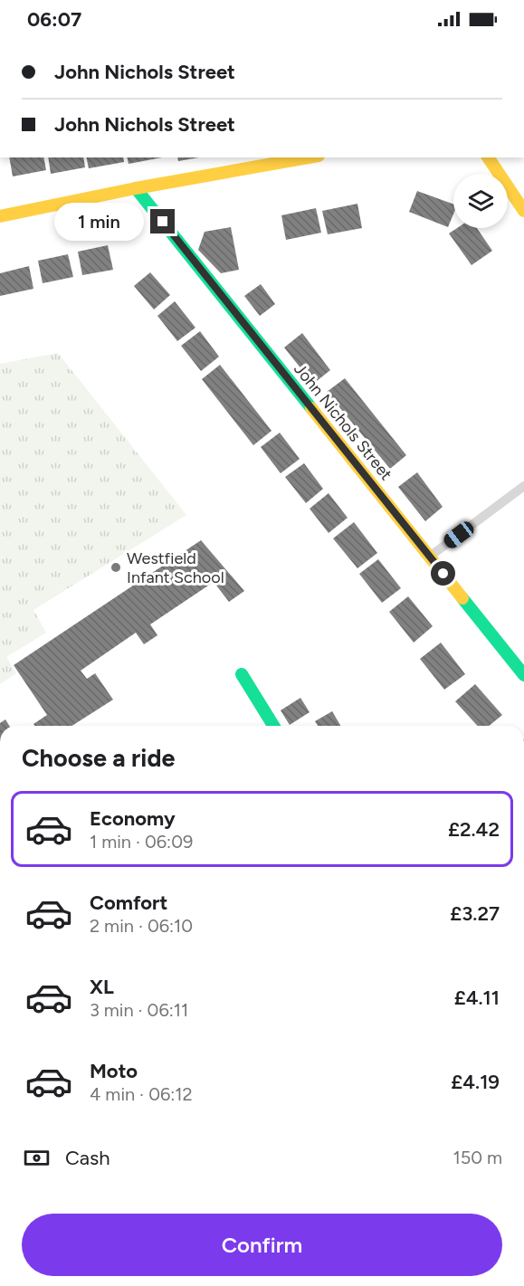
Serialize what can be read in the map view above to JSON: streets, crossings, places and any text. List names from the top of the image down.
{
  "streets": {
    "street": ["John Nichols Street"]
  },
  "places": ["Westfield Infant School"],
  "page": {
    "status": "06:07",
    "banner": ["John Nichols Street", "John Nichols Street"],
    "bubble": "1 min",
    "heading": "Choose a ride",
    "list": [
      {
        "name": "Economy",
        "note": "1 min · 06:09",
        "value": "£2.42"
      },
      {
        "name": "Comfort",
        "note": "2 min · 06:10",
        "value": "£3.27"
      },
      {
        "name": "XL",
        "note": "3 min · 06:11",
        "value": "£4.11"
      },
      {
        "name": "Moto",
        "note": "4 min · 06:12",
        "value": "£4.19"
      }
    ],
    "pay": ["Cash", "150 m"],
    "buttons": "Confirm"
  }
}
